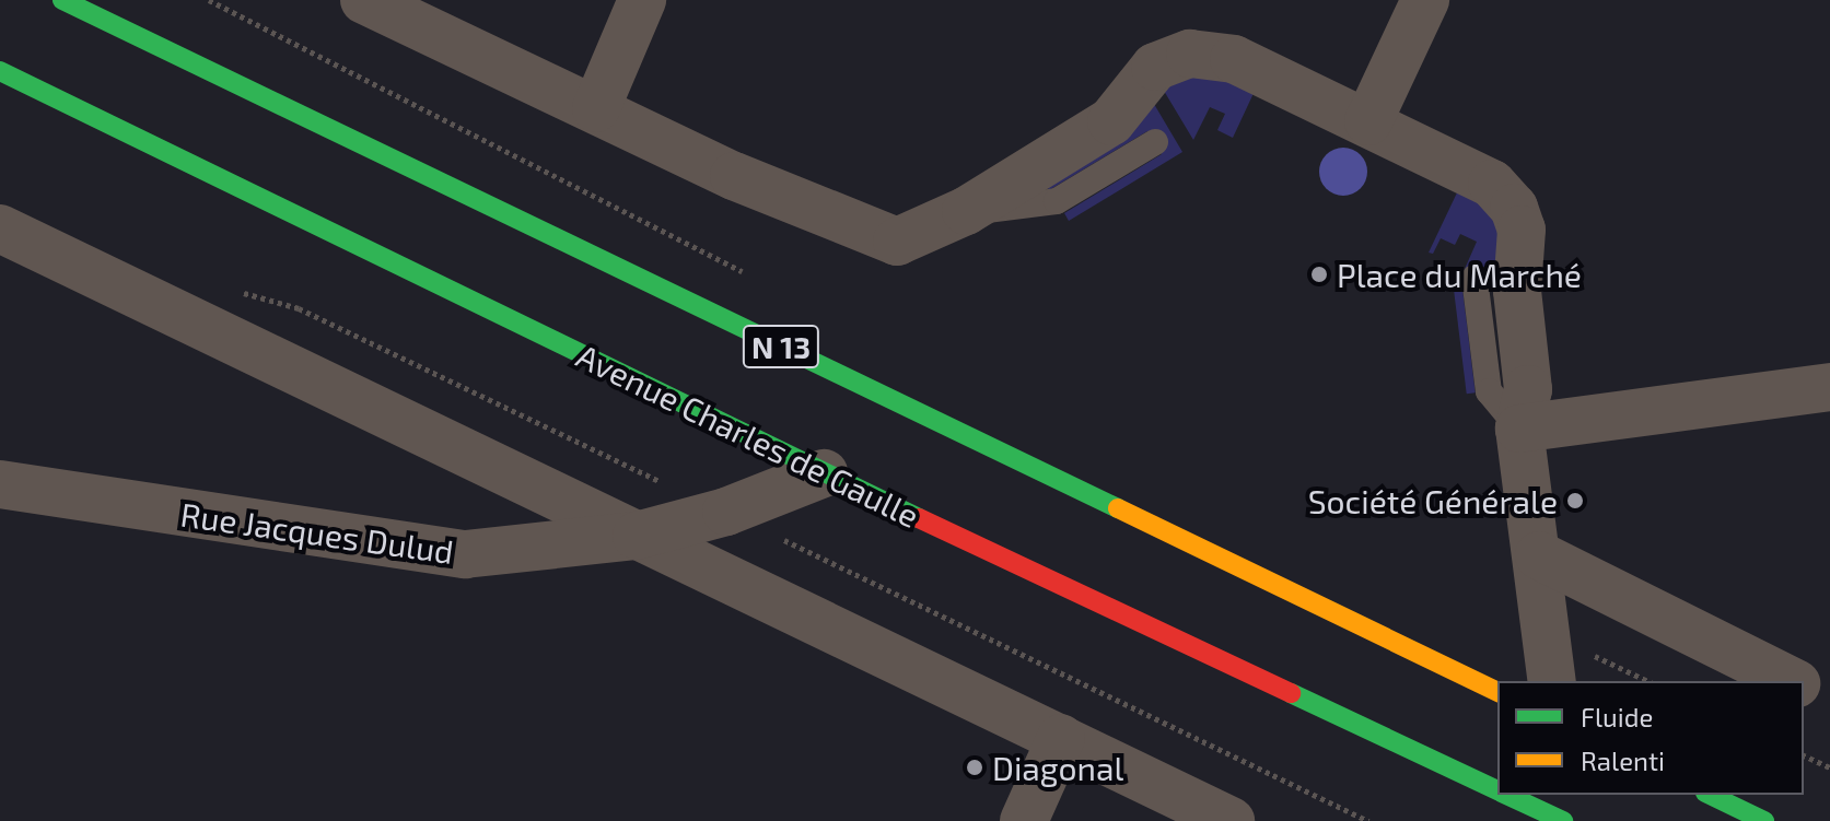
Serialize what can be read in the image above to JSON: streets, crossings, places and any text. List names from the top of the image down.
{
  "streets": {
    "main road": ["N 13", "Avenue Charles de Gaulle"],
    "street": ["Rue Jacques Dulud"]
  },
  "crossings": [
    ["Avenue Charles de Gaulle", "Rue Jacques Dulud"]
  ],
  "places": ["Place du Marché", "Société Générale", "Diagonal"],
  "legend": ["Fluide", "Ralenti"]
}
